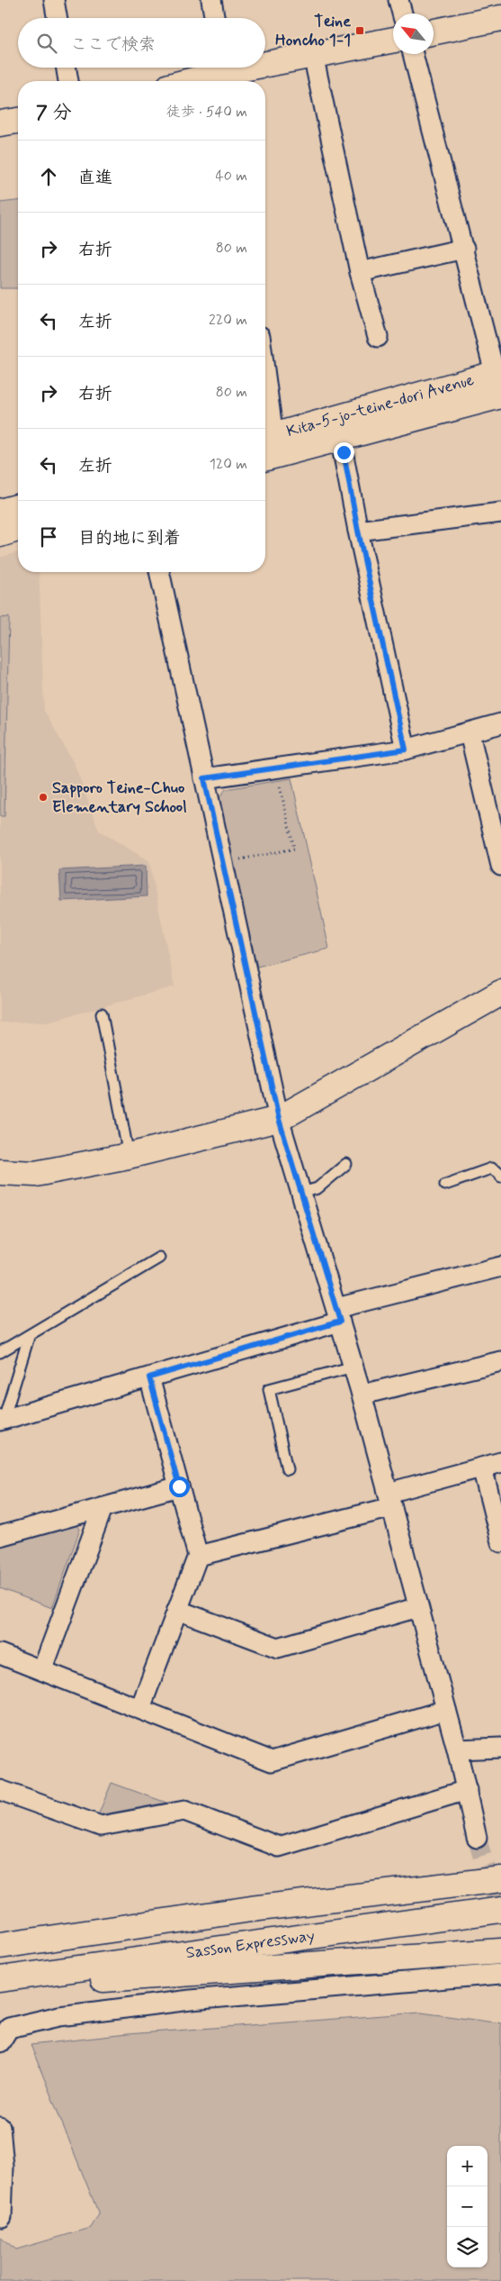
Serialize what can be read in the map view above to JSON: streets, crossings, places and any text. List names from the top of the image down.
{
  "streets": {
    "main road": ["Kita-5-jo-teine-dori Avenue", "Sasson Expressway"]
  },
  "places": {
    "transit": ["Teine Honcho 1-1"],
    "other": ["Sapporo Teine-Chuo Elementary School"]
  },
  "north": "top left",
  "page": {
    "search": "ここで検索",
    "heading": ["7 分", "徒歩 · 540 m"],
    "list": [
      ["直進", "40 m"],
      ["右折", "80 m"],
      ["左折", "220 m"],
      ["右折", "80 m"],
      ["左折", "120 m"],
      "目的地に到着"
    ],
    "map_buttons": ["+", "−"]
  }
}
